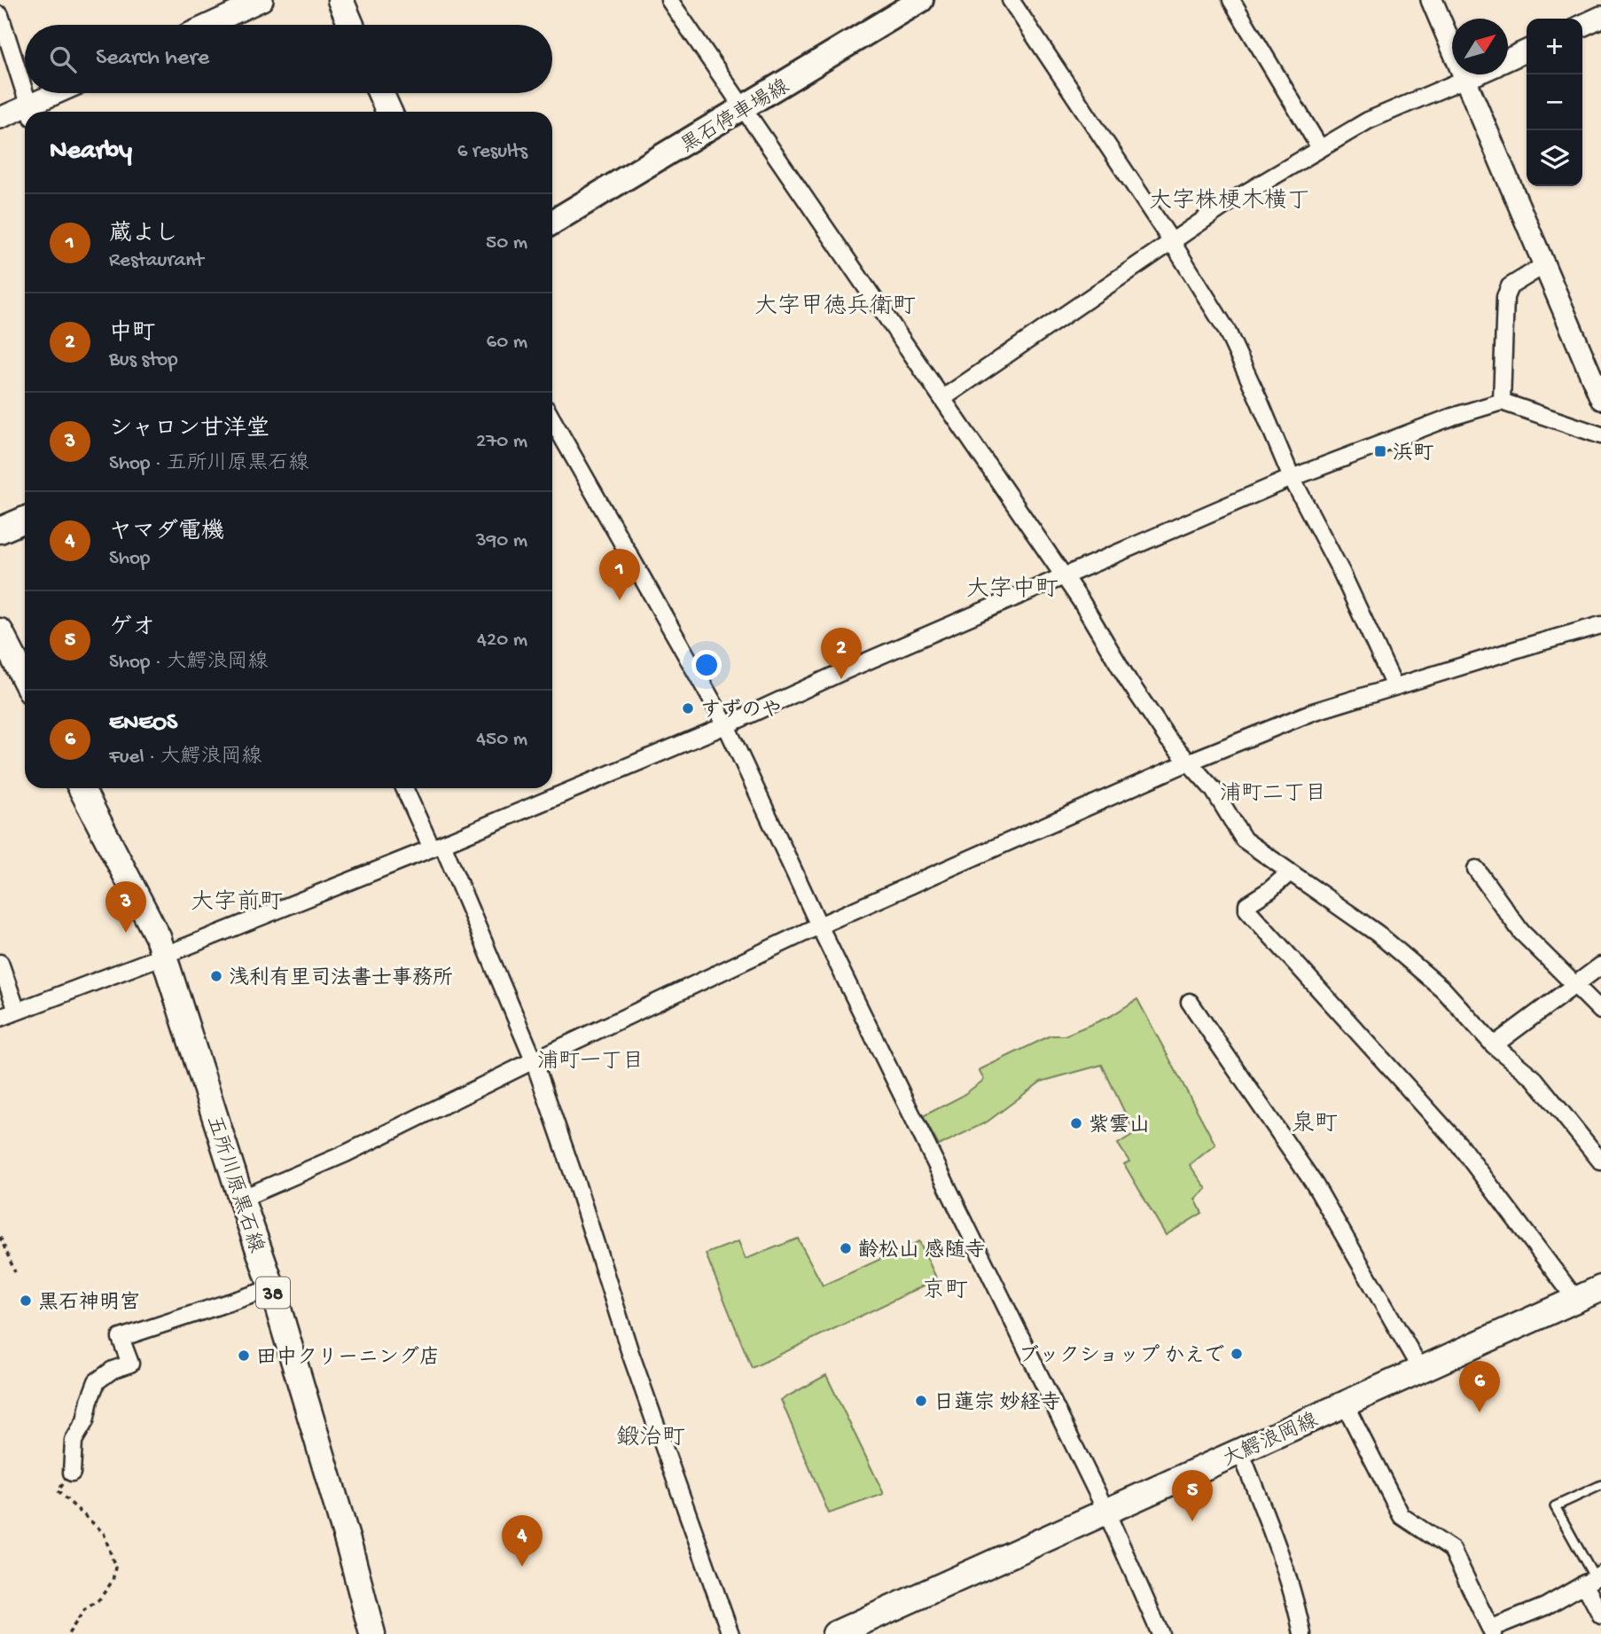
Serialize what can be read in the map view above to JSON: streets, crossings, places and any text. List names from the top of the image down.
{
  "streets": {
    "main road": [
      "黒石停車場線",
      "五所川原黒石線",
      "38",
      "大鰐浪岡線"
    ]
  },
  "districts": [
    "大字株梗木横丁",
    "大字甲徳兵衛町",
    "大字中町",
    "浦町二丁目",
    "大字前町",
    "浦町一丁目",
    "泉町",
    "京町",
    "鍛治町"
  ],
  "places": {
    "transit": ["浜町"],
    "other": [
      "すずのや",
      "浅利有里司法書士事務所",
      "紫雲山",
      "齢松山 感随寺",
      "黒石神明宮",
      "ブックショップ かえで",
      "田中クリーニング店",
      "日蓮宗 妙経寺"
    ]
  },
  "north": "top right",
  "page": {
    "map_buttons": ["+", "−"],
    "search": "Search here",
    "heading": ["Nearby", "6 results"],
    "list": [
      {
        "mark": "1",
        "name": "蔵よし",
        "note": "Restaurant",
        "value": "50 m"
      },
      {
        "mark": "2",
        "name": "中町",
        "note": "Bus stop",
        "value": "60 m"
      },
      {
        "mark": "3",
        "name": "シャロン甘洋堂",
        "note": "Shop · 五所川原黒石線",
        "value": "270 m"
      },
      {
        "mark": "4",
        "name": "ヤマダ電機",
        "note": "Shop",
        "value": "390 m"
      },
      {
        "mark": "5",
        "name": "ゲオ",
        "note": "Shop · 大鰐浪岡線",
        "value": "420 m"
      },
      {
        "mark": "6",
        "name": "ENEOS",
        "note": "Fuel · 大鰐浪岡線",
        "value": "450 m"
      }
    ],
    "pins": [
      "1",
      "2",
      "3",
      "6",
      "5",
      "4"
    ]
  }
}
